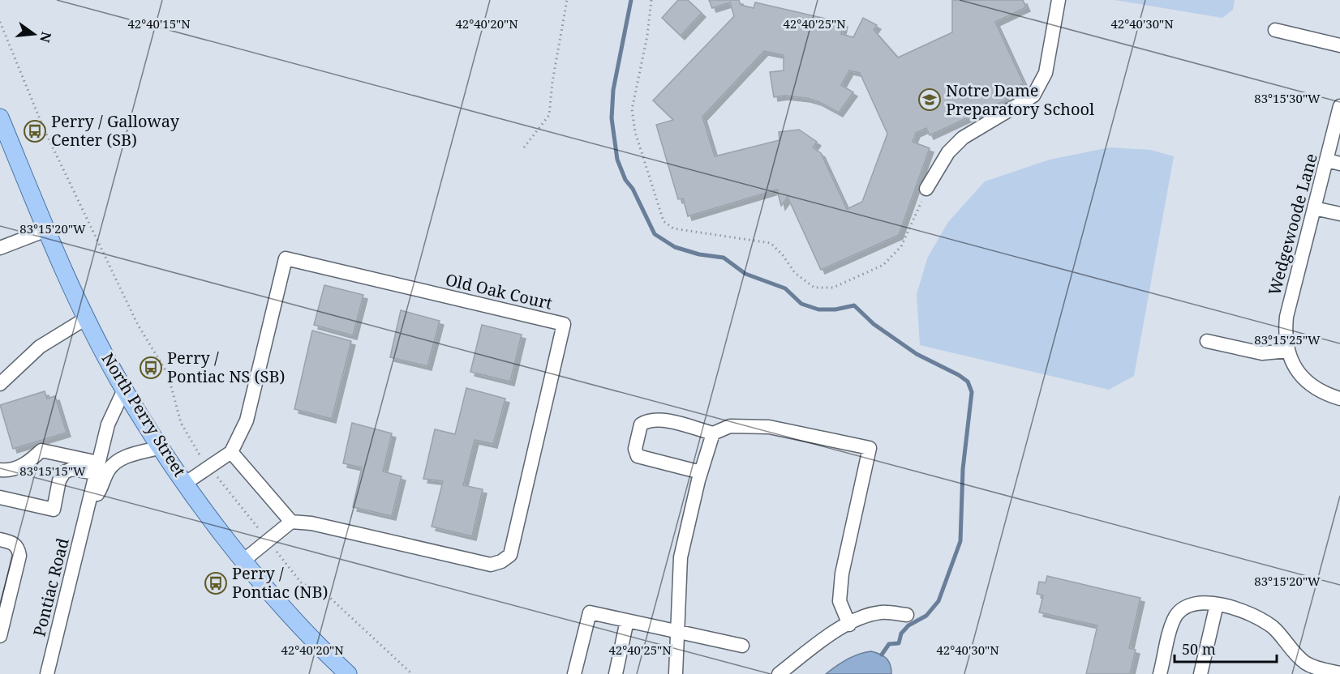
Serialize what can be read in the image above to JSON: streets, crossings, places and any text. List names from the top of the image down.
{
  "streets": {
    "main road": ["North Perry Street"],
    "street": ["Wedgewoode Lane", "Old Oak Court", "Pontiac Road"]
  },
  "crossings": [
    ["North Perry Street", "Pontiac Road"]
  ],
  "places": {
    "school or university": ["Notre Dame Preparatory School"],
    "bus stop": ["Perry / Galloway Center (SB)", "Perry / Pontiac NS (SB)", "Perry / Pontiac (NB)"]
  },
  "scale_bar": "50 m",
  "north": "right",
  "coordinates": [
    "42°40'15\"N",
    "42°40'20\"N",
    "42°40'25\"N",
    "42°40'30\"N",
    "83°15'30\"W",
    "83°15'20\"W",
    "83°15'25\"W",
    "83°15'15\"W"
  ]
}
